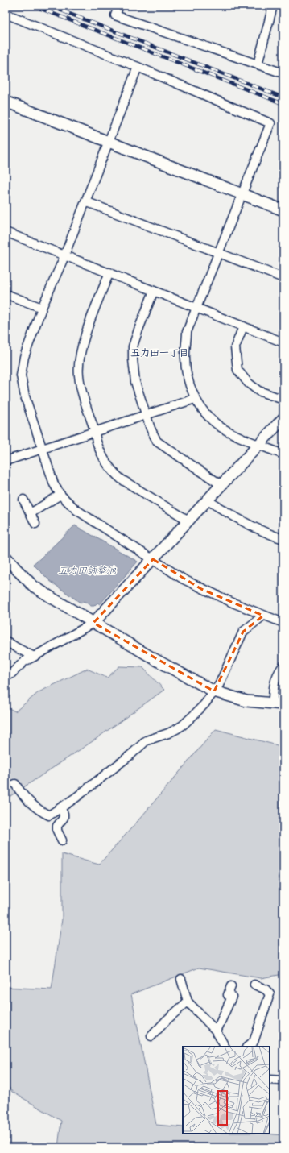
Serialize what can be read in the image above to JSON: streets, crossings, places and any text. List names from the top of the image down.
{
  "districts": ["五力田一丁目"],
  "water": ["五力田調整池"]
}
